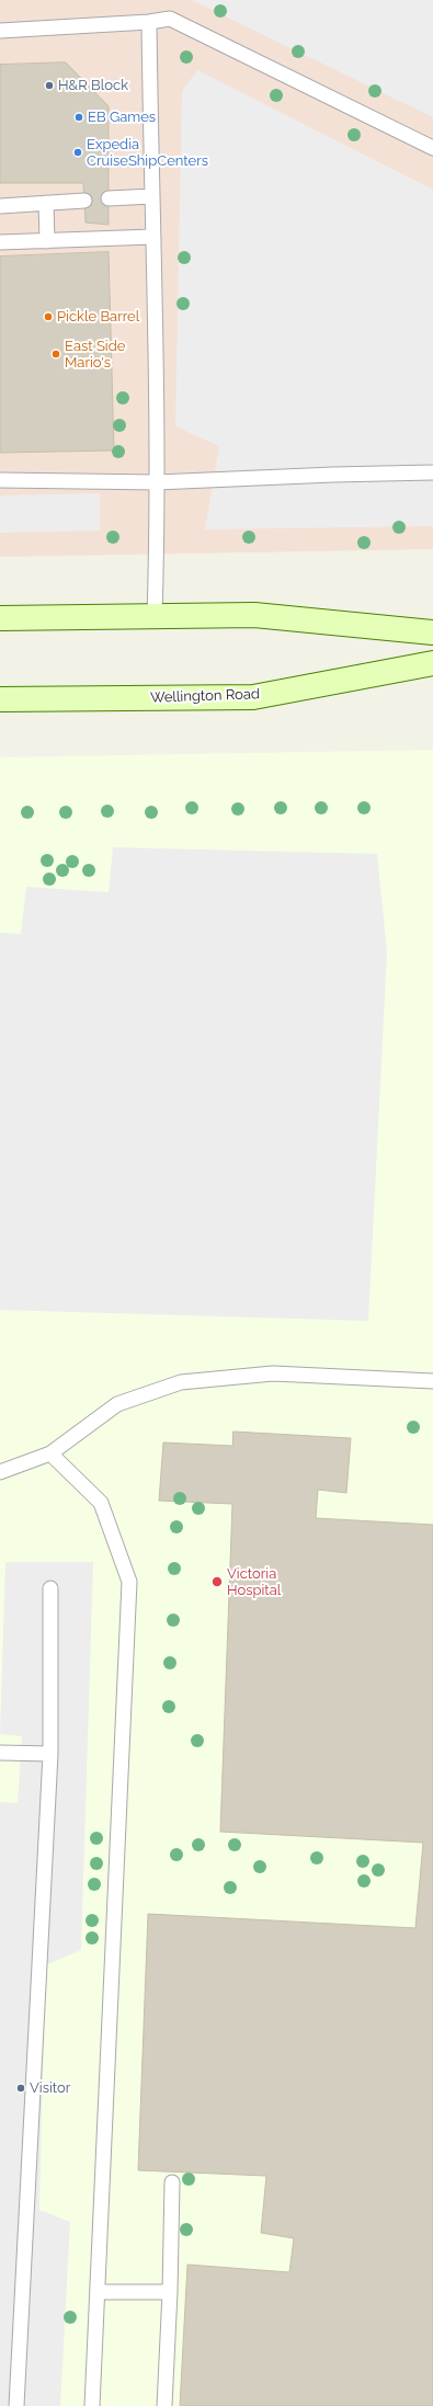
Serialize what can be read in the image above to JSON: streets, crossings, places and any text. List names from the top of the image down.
{
  "streets": {
    "main road": ["Wellington Road"]
  },
  "places": [
    "H&R Block",
    "EB Games",
    "Expedia CruiseShipCenters",
    "Pickle Barrel",
    "East Side Mario's",
    "Victoria Hospital",
    "Visitor"
  ]
}
